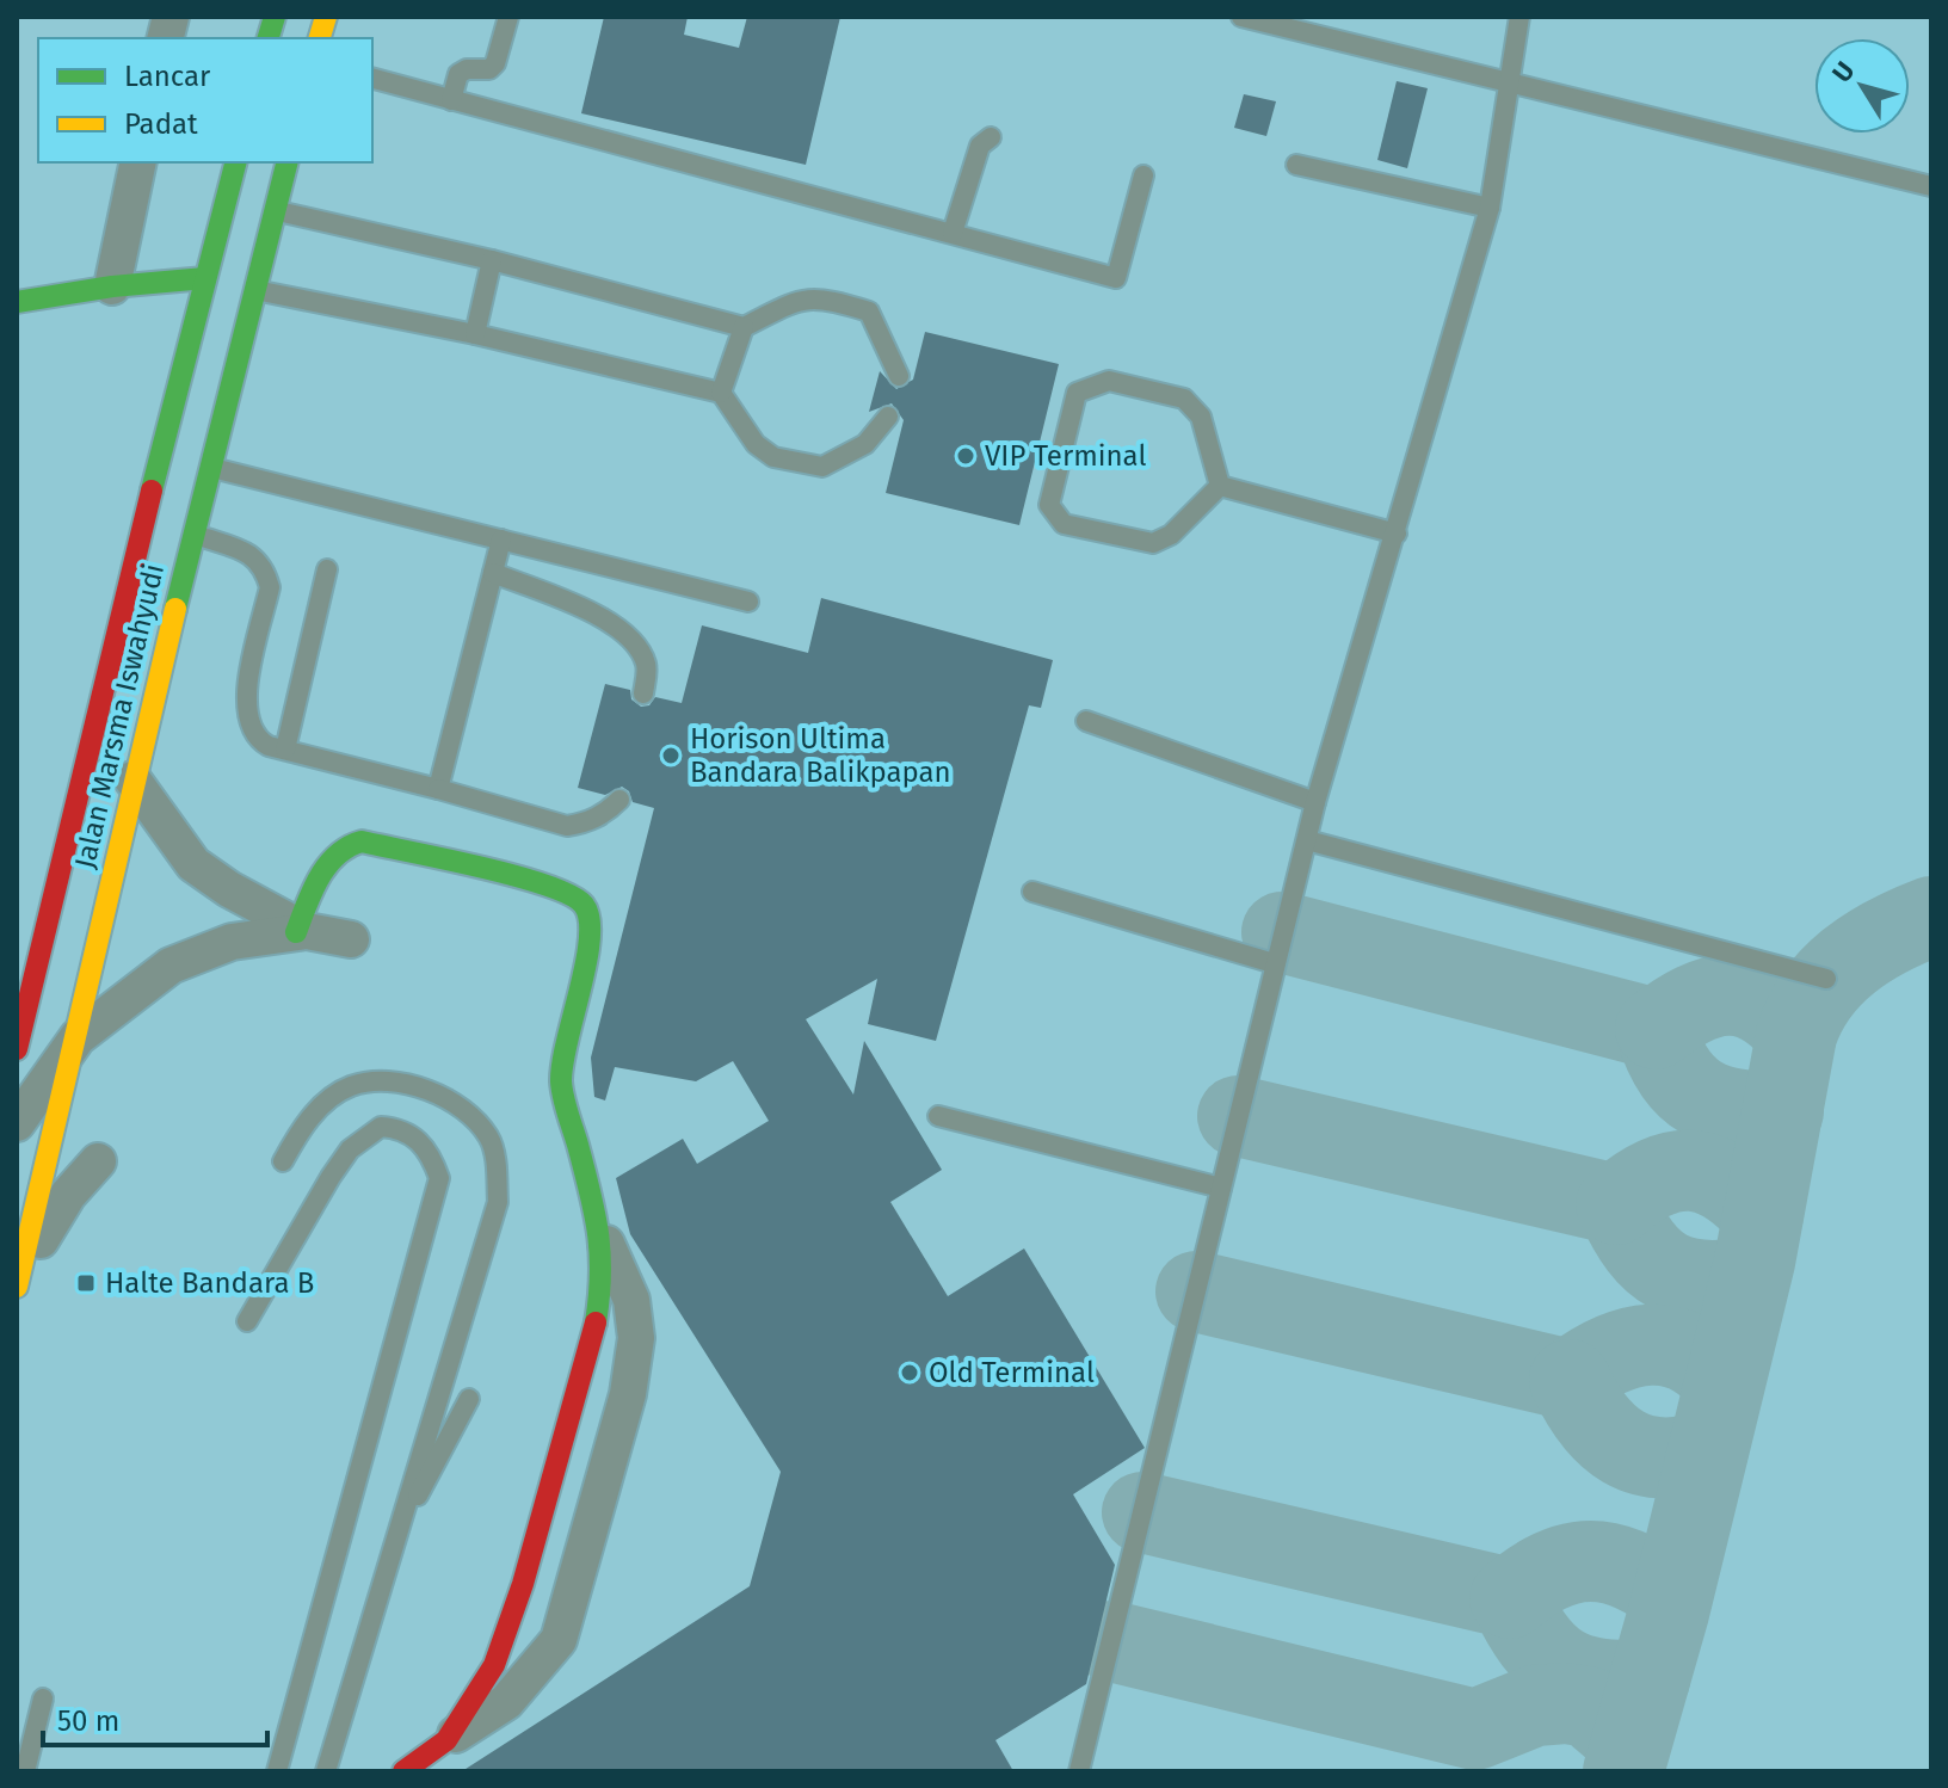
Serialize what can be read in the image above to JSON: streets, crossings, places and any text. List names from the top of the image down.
{
  "streets": {
    "main road": ["Jalan Marsma Iswahyudi"]
  },
  "places": {
    "other": ["VIP Terminal", "Horison Ultima Bandara Balikpapan", "Old Terminal"],
    "transit": ["Halte Bandara B"]
  },
  "legend": ["Lancar", "Padat"],
  "scale_bar": "50 m",
  "north": "top left"
}
